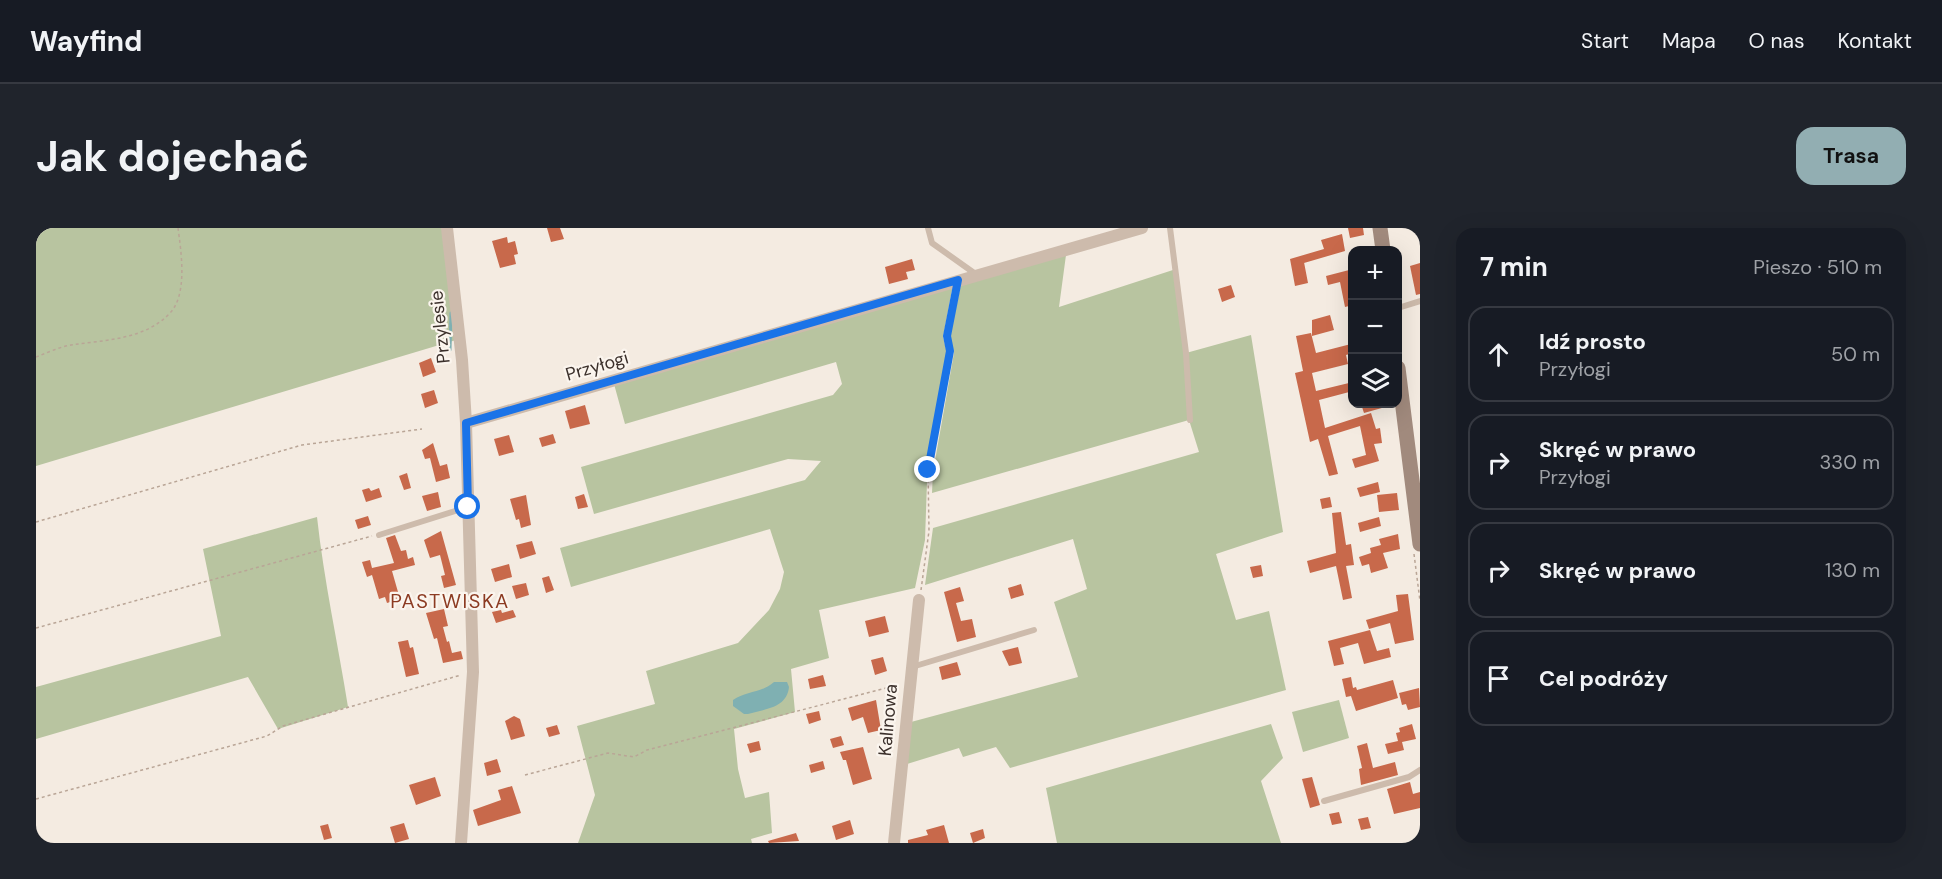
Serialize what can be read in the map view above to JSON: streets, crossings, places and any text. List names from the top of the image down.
{
  "streets": {
    "street": ["Przylesie", "Przyłogi", "Kalinowa"]
  },
  "crossings": [
    ["Przylesie", "Przyłogi"]
  ],
  "districts": ["PASTWISKA"],
  "page": {
    "header": "Wayfind",
    "nav": [
      "Start",
      "Mapa",
      "O nas",
      "Kontakt"
    ],
    "buttons": "Trasa",
    "title": "Jak dojechać",
    "heading": ["7 min", "Pieszo · 510 m"],
    "map_buttons": ["+", "−"],
    "list": [
      ["Idź prosto", "Przyłogi", "50 m"],
      ["Skręć w prawo", "Przyłogi", "330 m"],
      ["Skręć w prawo", "130 m"],
      "Cel podróży"
    ]
  }
}
